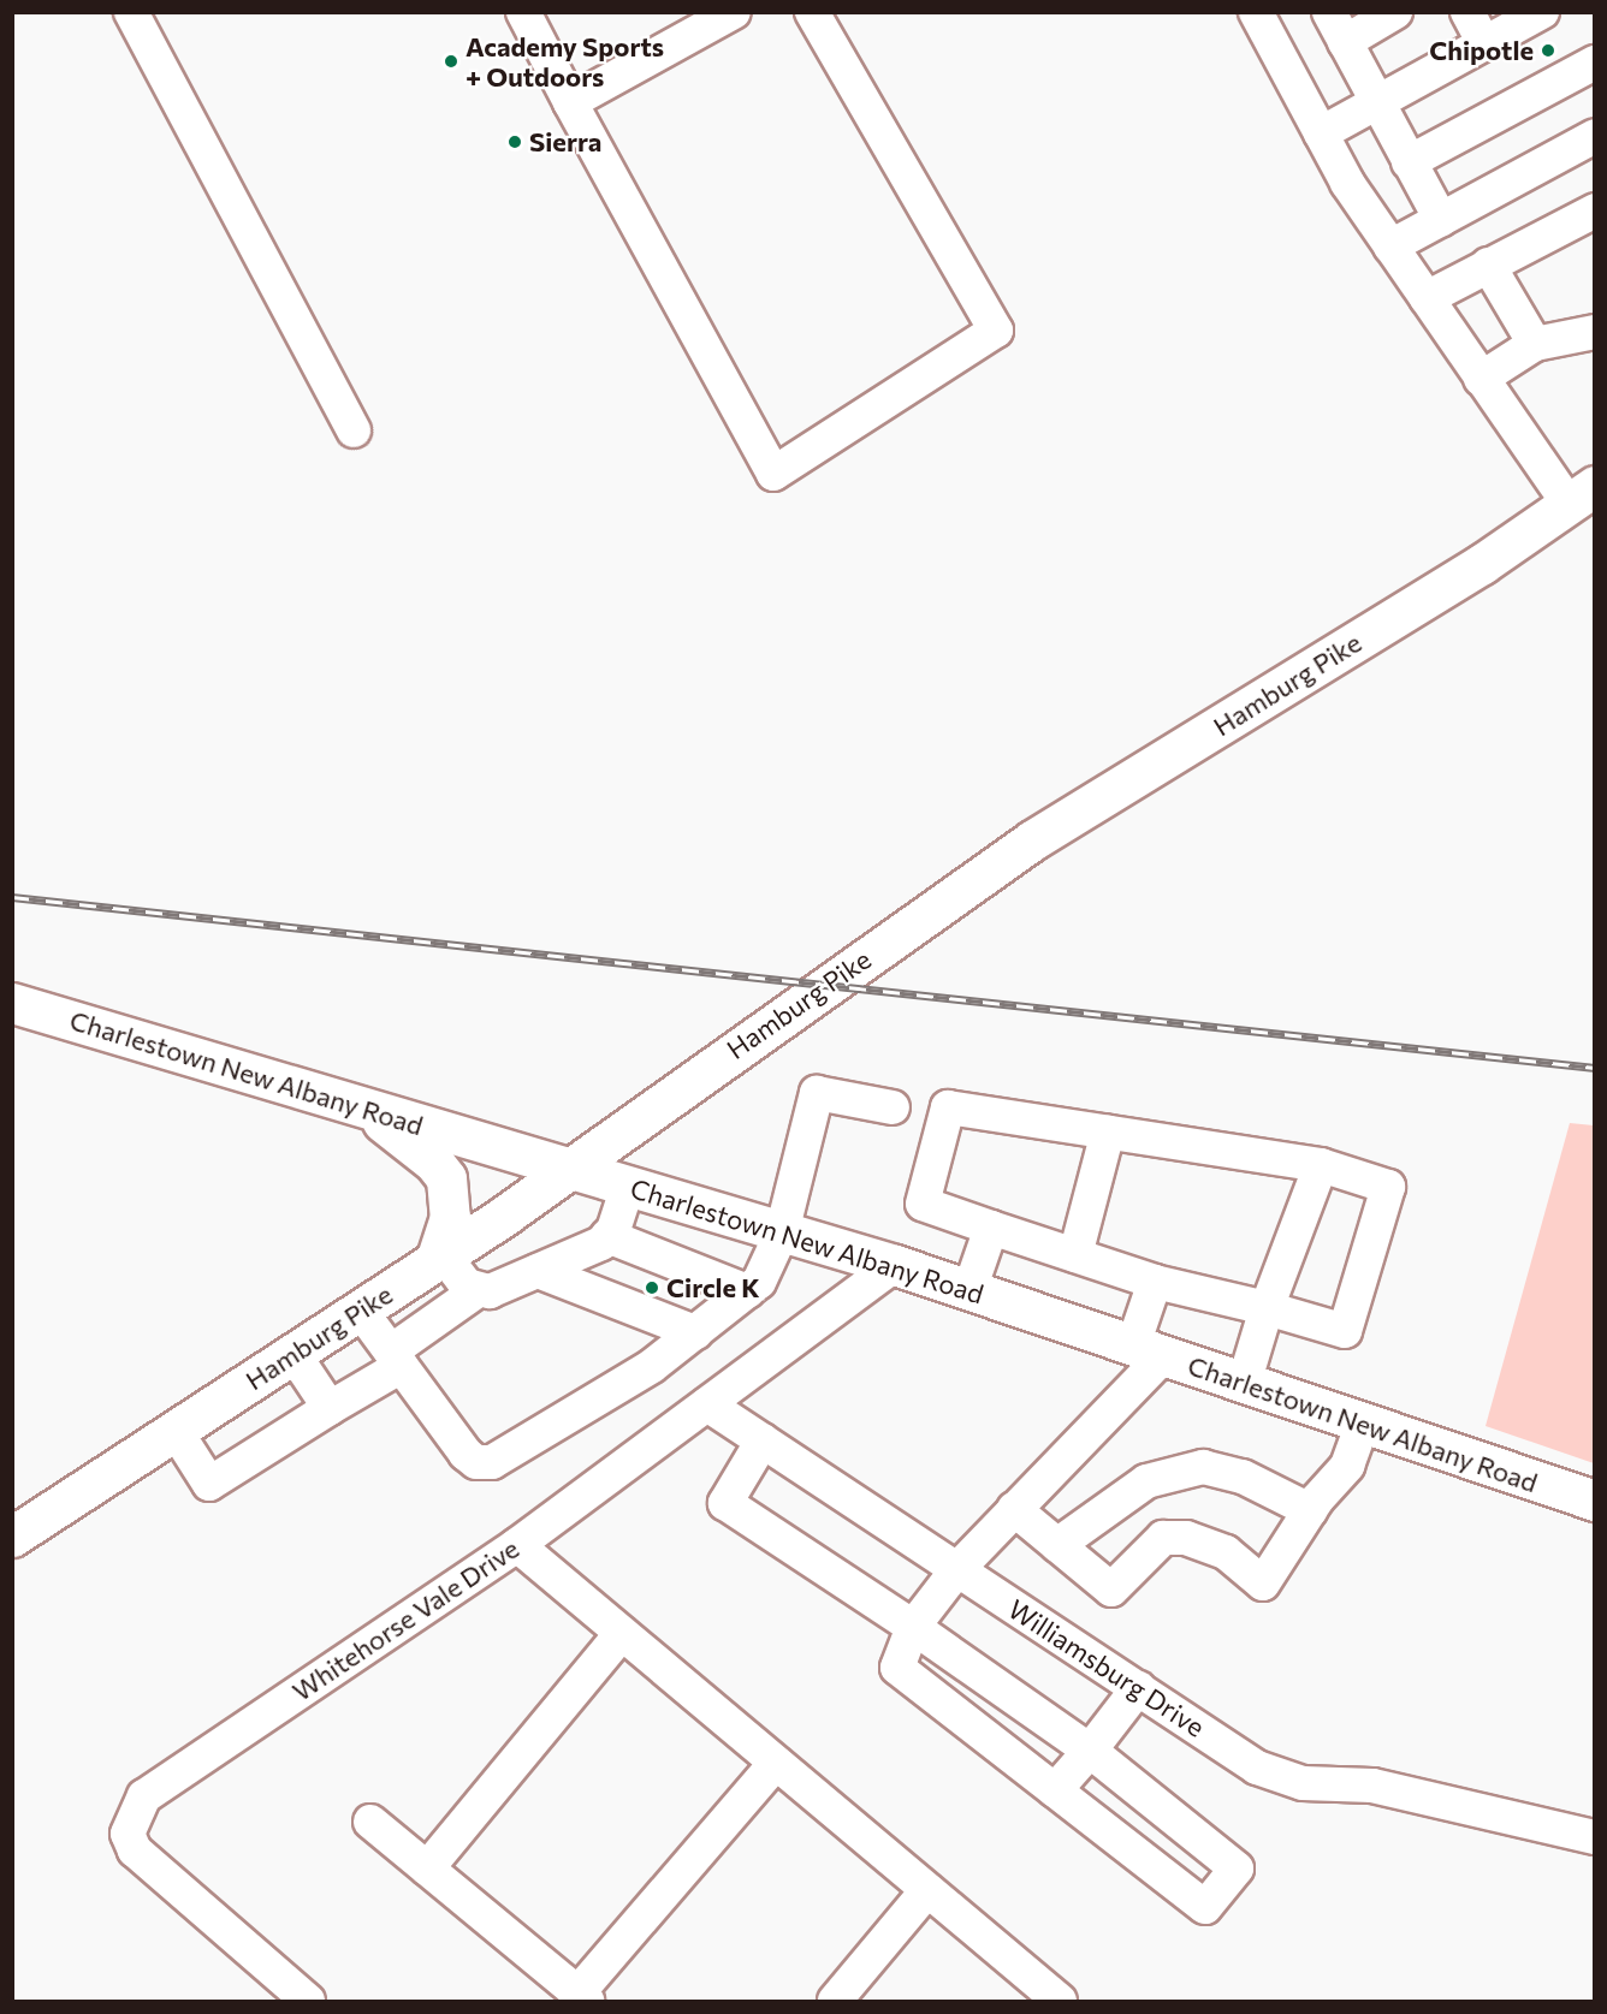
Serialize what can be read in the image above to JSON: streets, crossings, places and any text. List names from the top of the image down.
{
  "streets": {
    "main road": ["Hamburg Pike", "Charlestown New Albany Road"],
    "street": ["Whitehorse Vale Drive", "Williamsburg Drive"]
  },
  "crossings": [
    ["Hamburg Pike", "Charlestown New Albany Road"],
    ["Charlestown New Albany Road", "Whitehorse Vale Drive"],
    ["Whitehorse Vale Drive", "Williamsburg Drive"]
  ],
  "places": [
    "Chipotle",
    "Academy Sports + Outdoors",
    "Sierra",
    "Circle K"
  ]
}
